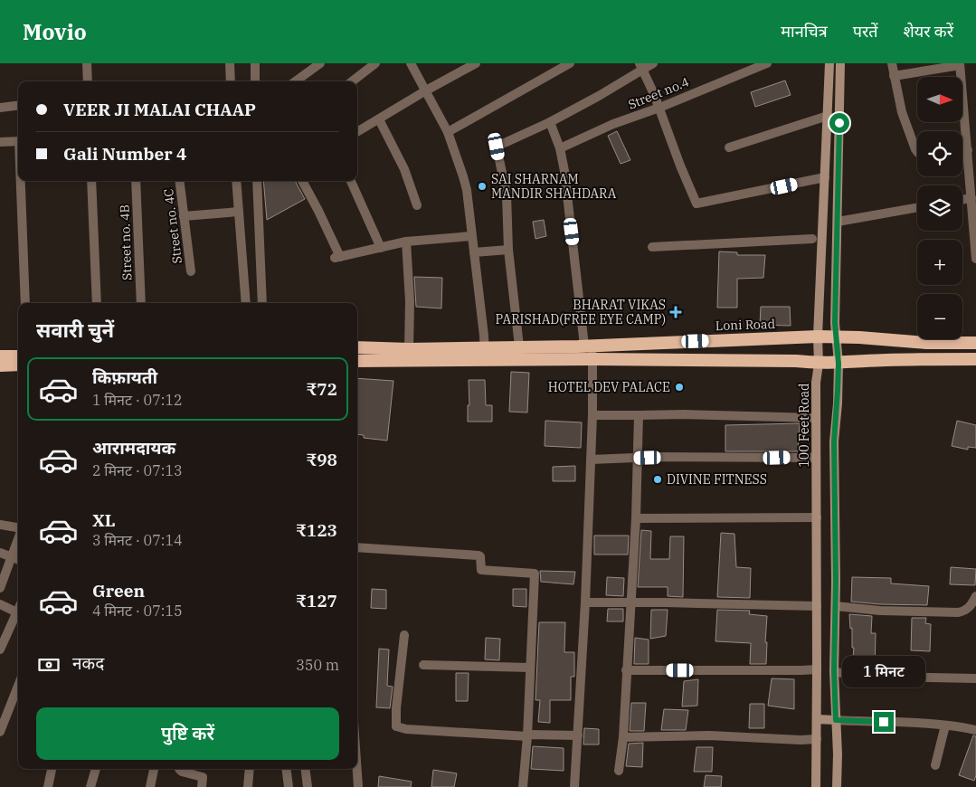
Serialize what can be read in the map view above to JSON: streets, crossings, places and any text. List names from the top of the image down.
{
  "streets": {
    "highway": ["Loni Road"],
    "main road": ["100 Feet Road"],
    "street": ["Street no.4", "Street no. 4C", "Street no. 4B"]
  },
  "crossings": [
    ["Loni Road", "100 Feet Road"]
  ],
  "places": {
    "other": ["SAI SHARNAM MANDIR SHAHDARA", "HOTEL DEV PALACE", "DIVINE FITNESS"],
    "health": ["BHARAT VIKAS PARISHAD(FREE EYE CAMP)"]
  },
  "north": "right",
  "page": {
    "header": "Movio",
    "nav": ["मानचित्र", "परतें", "शेयर करें"],
    "map_buttons": ["+", "−"],
    "banner": ["VEER JI MALAI CHAAP", "Gali Number 4"],
    "heading": "सवारी चुनें",
    "list": [
      {
        "name": "किफ़ायती",
        "note": "1 मिनट · 07:12",
        "value": "₹72"
      },
      {
        "name": "आरामदायक",
        "note": "2 मिनट · 07:13",
        "value": "₹98"
      },
      {
        "name": "XL",
        "note": "3 मिनट · 07:14",
        "value": "₹123"
      },
      {
        "name": "Green",
        "note": "4 मिनट · 07:15",
        "value": "₹127"
      }
    ],
    "pay": ["नकद", "350 m"],
    "bubble": "1 मिनट",
    "buttons": "पुष्टि करें"
  }
}
